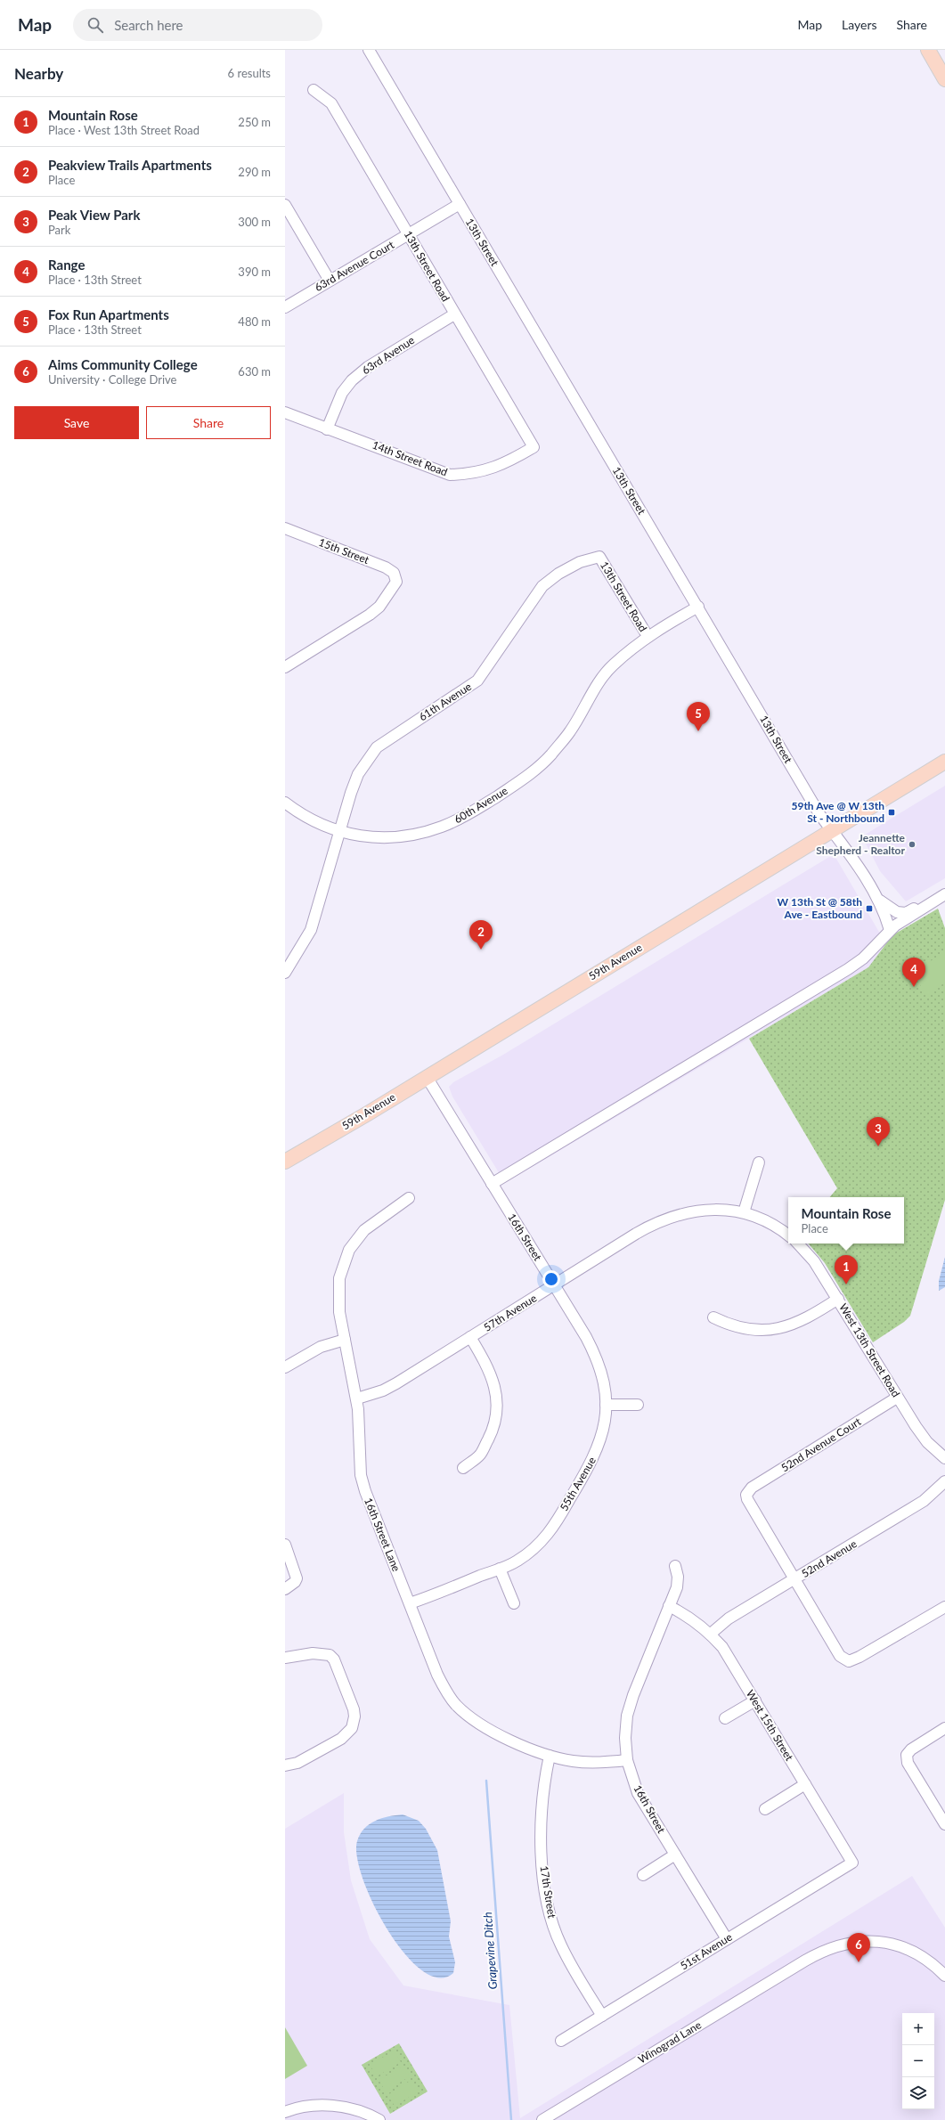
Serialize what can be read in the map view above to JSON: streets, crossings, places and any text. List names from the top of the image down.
{
  "streets": {
    "main road": ["59th Avenue"],
    "street": [
      "13th Street",
      "63rd Avenue Court",
      "13th Street Road",
      "63rd Avenue",
      "14th Street Road",
      "15th Street",
      "61th Avenue",
      "60th Avenue",
      "16th Street",
      "57th Avenue",
      "West 13th Street Road",
      "52nd Avenue Court",
      "55th Avenue",
      "16th Street Lane",
      "52nd Avenue",
      "West 15th Street",
      "17th Street",
      "51st Avenue",
      "Winograd Lane"
    ]
  },
  "crossings": [
    ["13th Street", "63rd Avenue Court"],
    ["13th Street", "60th Avenue"],
    ["13th Street", "59th Avenue"],
    ["63rd Avenue Court", "13th Street Road"],
    ["13th Street Road", "63rd Avenue"],
    ["13th Street Road", "14th Street Road"],
    ["13th Street Road", "61th Avenue"],
    ["13th Street Road", "60th Avenue"],
    ["63rd Avenue", "14th Street Road"],
    ["61th Avenue", "60th Avenue"],
    ["59th Avenue", "16th Street"],
    ["16th Street", "57th Avenue"],
    ["16th Street", "55th Avenue"],
    ["16th Street", "16th Street Lane"],
    ["16th Street", "West 15th Street"],
    ["16th Street", "51st Avenue"],
    ["57th Avenue", "16th Street Lane"],
    ["West 13th Street Road", "52nd Avenue Court"],
    ["52nd Avenue Court", "52nd Avenue"],
    ["55th Avenue", "16th Street Lane"],
    ["16th Street Lane", "17th Street"],
    ["52nd Avenue", "West 15th Street"],
    ["West 15th Street", "51st Avenue"],
    ["17th Street", "51st Avenue"]
  ],
  "water": ["Grapevine Ditch"],
  "places": {
    "transit": ["59th Ave @ W 13th St - Northbound", "W 13th St @ 58th Ave - Eastbound"],
    "other": ["Jeannette Shepherd - Realtor"]
  },
  "page": {
    "header": "Map",
    "search": "Search here",
    "nav": ["Map", "Layers", "Share"],
    "heading": ["Nearby", "6 results"],
    "list": [
      {
        "mark": "1",
        "name": "Mountain Rose",
        "note": "Place · West 13th Street Road",
        "value": "250 m"
      },
      {
        "mark": "2",
        "name": "Peakview Trails Apartments",
        "note": "Place",
        "value": "290 m"
      },
      {
        "mark": "3",
        "name": "Peak View Park",
        "note": "Park",
        "value": "300 m"
      },
      {
        "mark": "4",
        "name": "Range",
        "note": "Place · 13th Street",
        "value": "390 m"
      },
      {
        "mark": "5",
        "name": "Fox Run Apartments",
        "note": "Place · 13th Street",
        "value": "480 m"
      },
      {
        "mark": "6",
        "name": "Aims Community College",
        "note": "University · College Drive",
        "value": "630 m"
      }
    ],
    "buttons": ["Save", "Share"],
    "pins": [
      "5",
      "2",
      "4",
      "3",
      "1",
      "6"
    ],
    "popup": ["Mountain Rose", "Place"],
    "map_buttons": ["+", "−"]
  }
}
